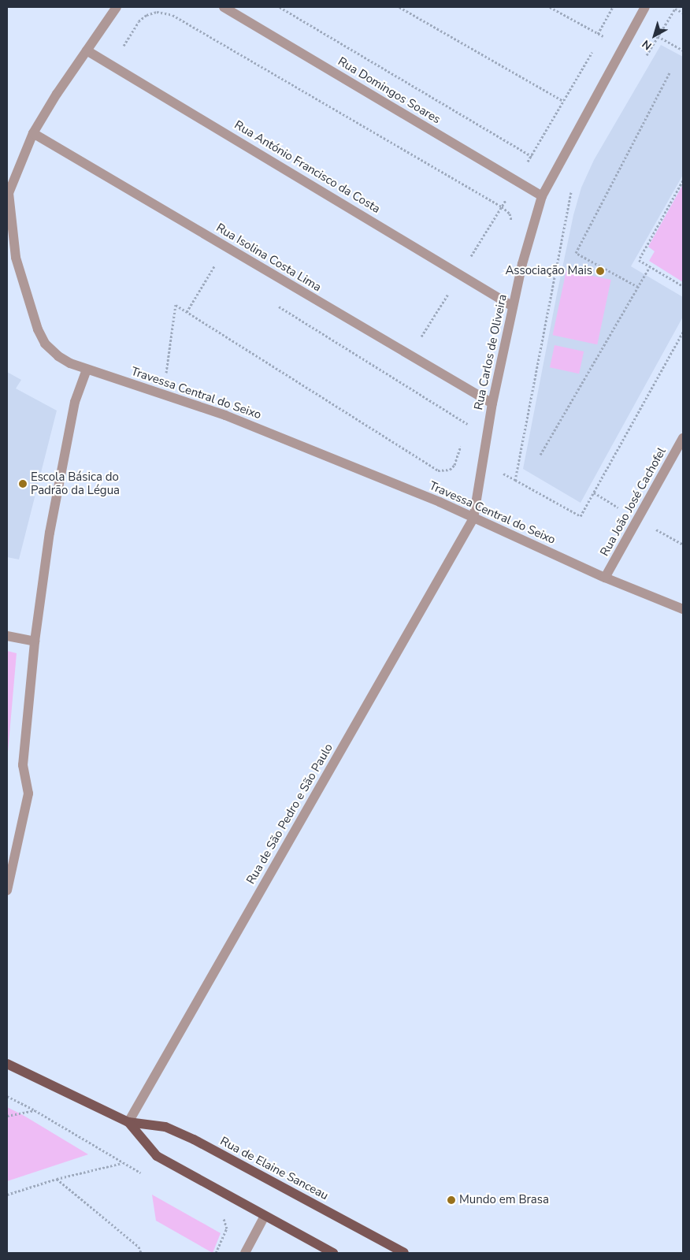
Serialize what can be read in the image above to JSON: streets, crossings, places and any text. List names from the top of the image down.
{
  "streets": {
    "main road": ["Rua de Elaine Sanceau"],
    "street": [
      "Rua Domingos Soares",
      "Rua António Francisco da Costa",
      "Rua Isolina Costa Lima",
      "Rua Carlos de Oliveira",
      "Travessa Central do Seixo",
      "Rua João José Cachofel",
      "Rua de São Pedro e São Paulo"
    ]
  },
  "crossings": [
    ["Rua Domingos Soares", "Rua Carlos de Oliveira"],
    ["Rua António Francisco da Costa", "Rua Carlos de Oliveira"],
    ["Rua António Francisco da Costa", "Travessa Central do Seixo"],
    ["Rua Isolina Costa Lima", "Rua Carlos de Oliveira"],
    ["Rua Isolina Costa Lima", "Travessa Central do Seixo"],
    ["Rua Carlos de Oliveira", "Travessa Central do Seixo"],
    ["Rua Carlos de Oliveira", "Rua de São Pedro e São Paulo"],
    ["Travessa Central do Seixo", "Rua João José Cachofel"],
    ["Travessa Central do Seixo", "Rua de São Pedro e São Paulo"],
    ["Rua de São Pedro e São Paulo", "Rua de Elaine Sanceau"]
  ],
  "places": ["Associação Mais", "Escola Básica do Padrão da Légua", "Mundo em Brasa"],
  "north": "bottom left"
}
